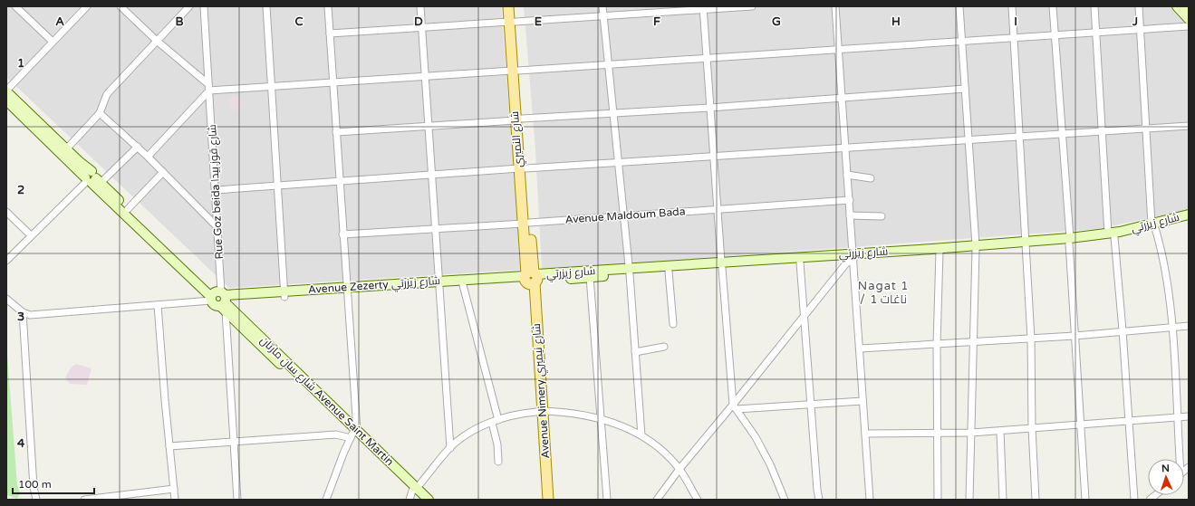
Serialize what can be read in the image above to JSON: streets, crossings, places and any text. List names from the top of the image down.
{
  "streets": {
    "main road": ["شارع النميري", "Avenue Nimery شارع نيميري"],
    "street": [
      "Rue Goz beida شارع قوز بيدا",
      "Avenue Maldoum Bada",
      "شارع زيزرتي",
      "Avenue Zezerty شارع زيزرتي",
      "شارع سان مارتان Avenue Saint Martin"
    ]
  },
  "crossings": [
    ["شارع النميري", "Avenue Maldoum Bada"],
    ["شارع النميري", "شارع زيزرتي"],
    ["شارع النميري", "Avenue Zezerty شارع زيزرتي"],
    ["شارع النميري", "Avenue Nimery شارع نيميري"],
    ["Rue Goz beida شارع قوز بيدا", "Avenue Zezerty شارع زيزرتي"],
    ["Rue Goz beida شارع قوز بيدا", "شارع سان مارتان Avenue Saint Martin"],
    ["شارع زيزرتي", "Avenue Zezerty شارع زيزرتي"],
    ["شارع زيزرتي", "Avenue Nimery شارع نيميري"],
    ["Avenue Zezerty شارع زيزرتي", "Avenue Nimery شارع نيميري"],
    ["Avenue Zezerty شارع زيزرتي", "شارع سان مارتان Avenue Saint Martin"]
  ],
  "districts": ["Nagat 1 / ناغات 1"],
  "scale_bar": "100 m",
  "north": "top",
  "grid": {
    "columns": [
      "A",
      "B",
      "C",
      "D",
      "E",
      "F",
      "G",
      "H",
      "I",
      "J"
    ],
    "rows": [
      "1",
      "2",
      "3",
      "4"
    ]
  }
}
